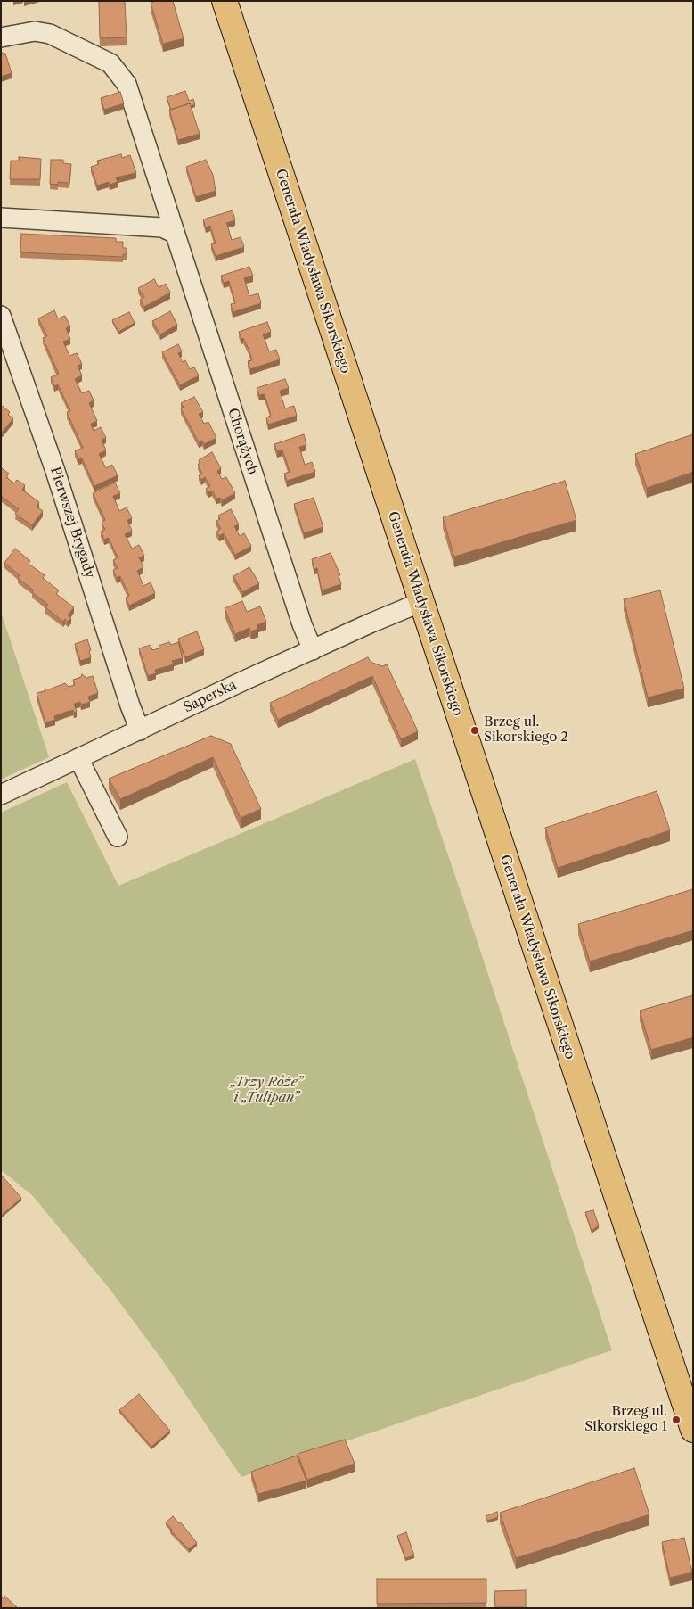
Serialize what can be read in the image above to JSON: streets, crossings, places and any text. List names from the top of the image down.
{
  "streets": {
    "main road": ["Generała Władysława Sikorskiego"],
    "street": ["Chorążych", "Pierwszej Brygady", "Saperska"]
  },
  "crossings": [
    ["Generała Władysława Sikorskiego", "Saperska"],
    ["Chorążych", "Saperska"],
    ["Pierwszej Brygady", "Saperska"]
  ],
  "parks": ["„Trzy Róże” i „Tulipan”"],
  "places": ["Brzeg ul. Sikorskiego 2", "Brzeg ul. Sikorskiego 1"]
}
